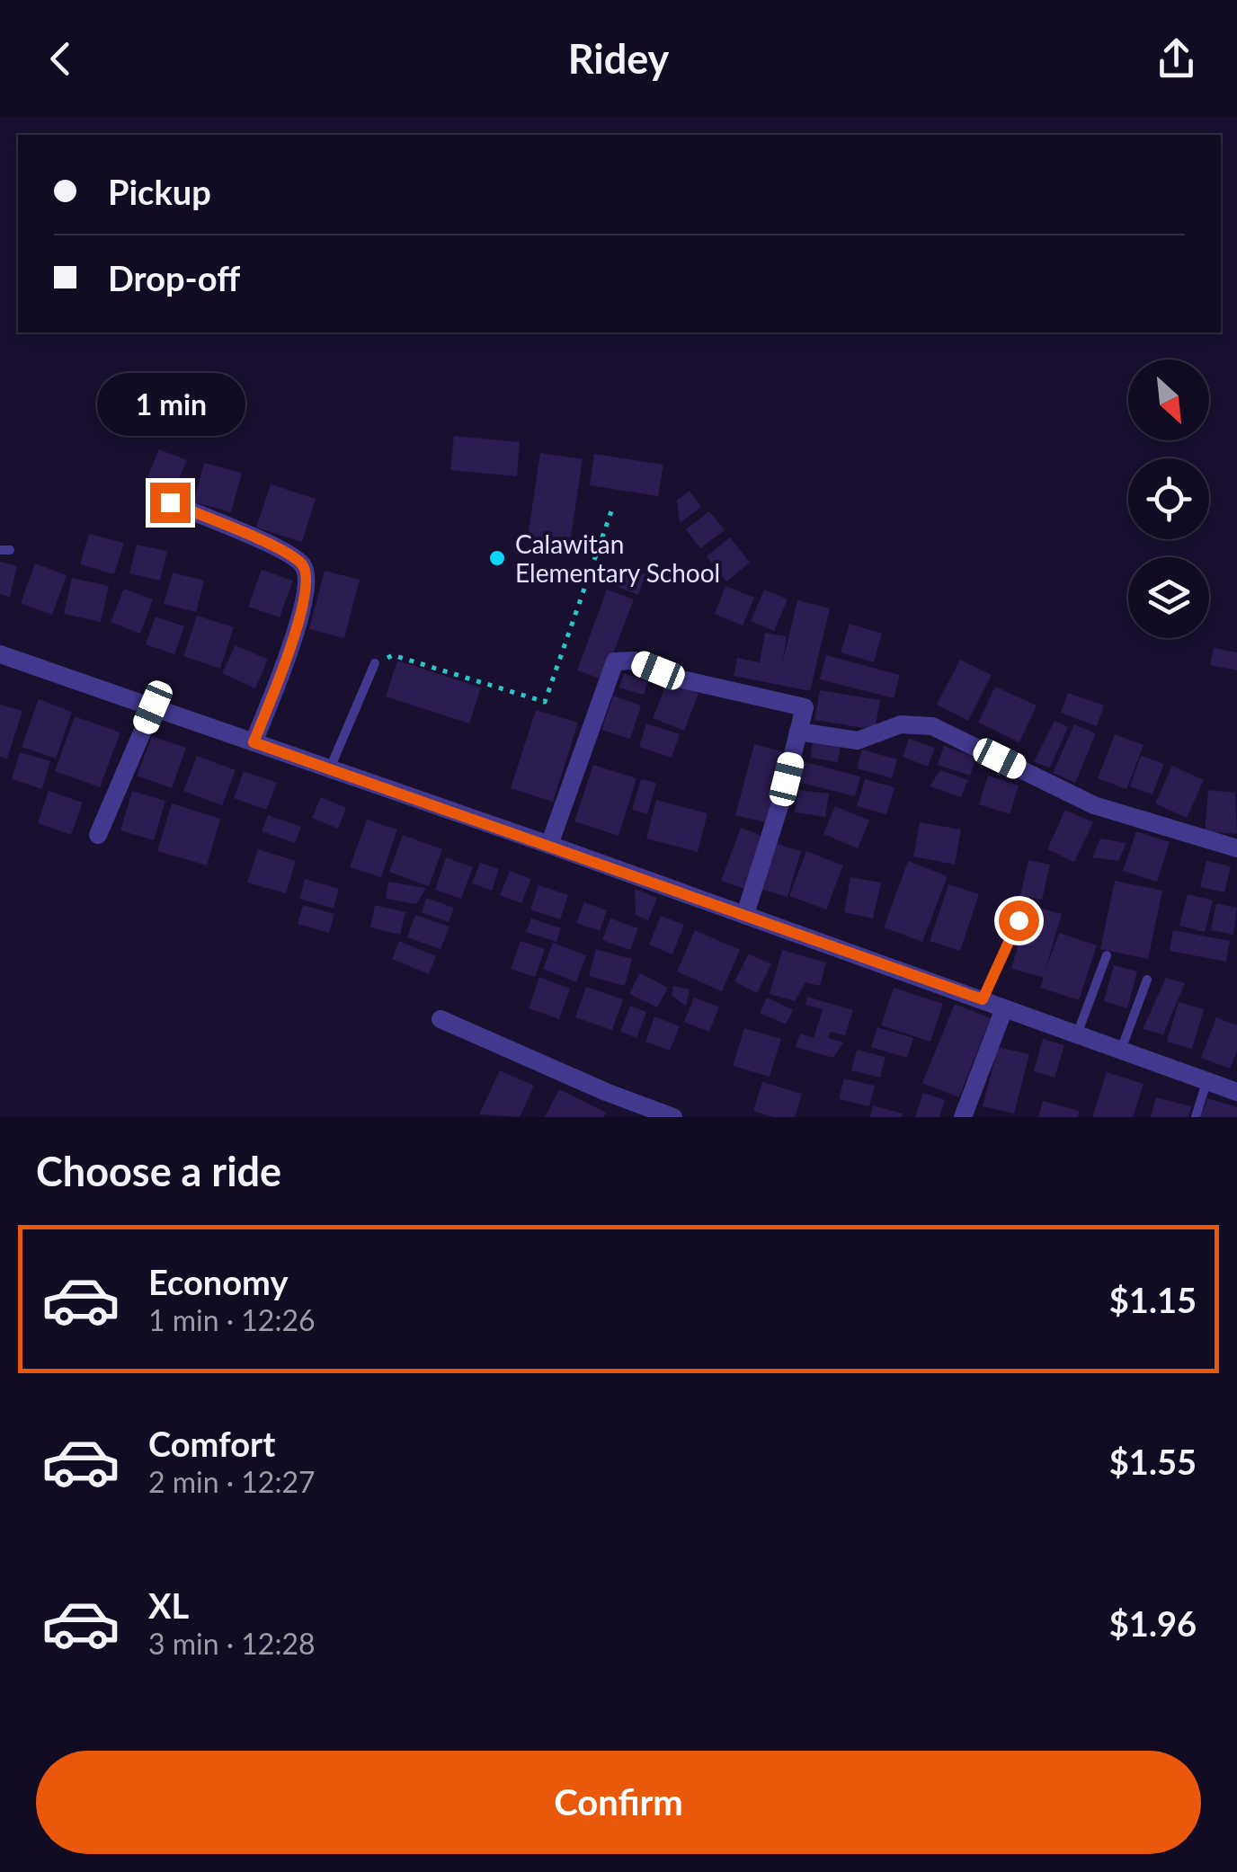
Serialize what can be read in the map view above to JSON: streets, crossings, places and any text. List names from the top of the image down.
{
  "places": ["Calawitan Elementary School"],
  "north": "bottom right",
  "page": {
    "header": "Ridey",
    "banner": ["Pickup", "Drop-off"],
    "bubble": "1 min",
    "heading": "Choose a ride",
    "list": [
      {
        "name": "Economy",
        "note": "1 min · 12:26",
        "value": "$1.15"
      },
      {
        "name": "Comfort",
        "note": "2 min · 12:27",
        "value": "$1.55"
      },
      {
        "name": "XL",
        "note": "3 min · 12:28",
        "value": "$1.96"
      }
    ],
    "buttons": "Confirm"
  }
}
